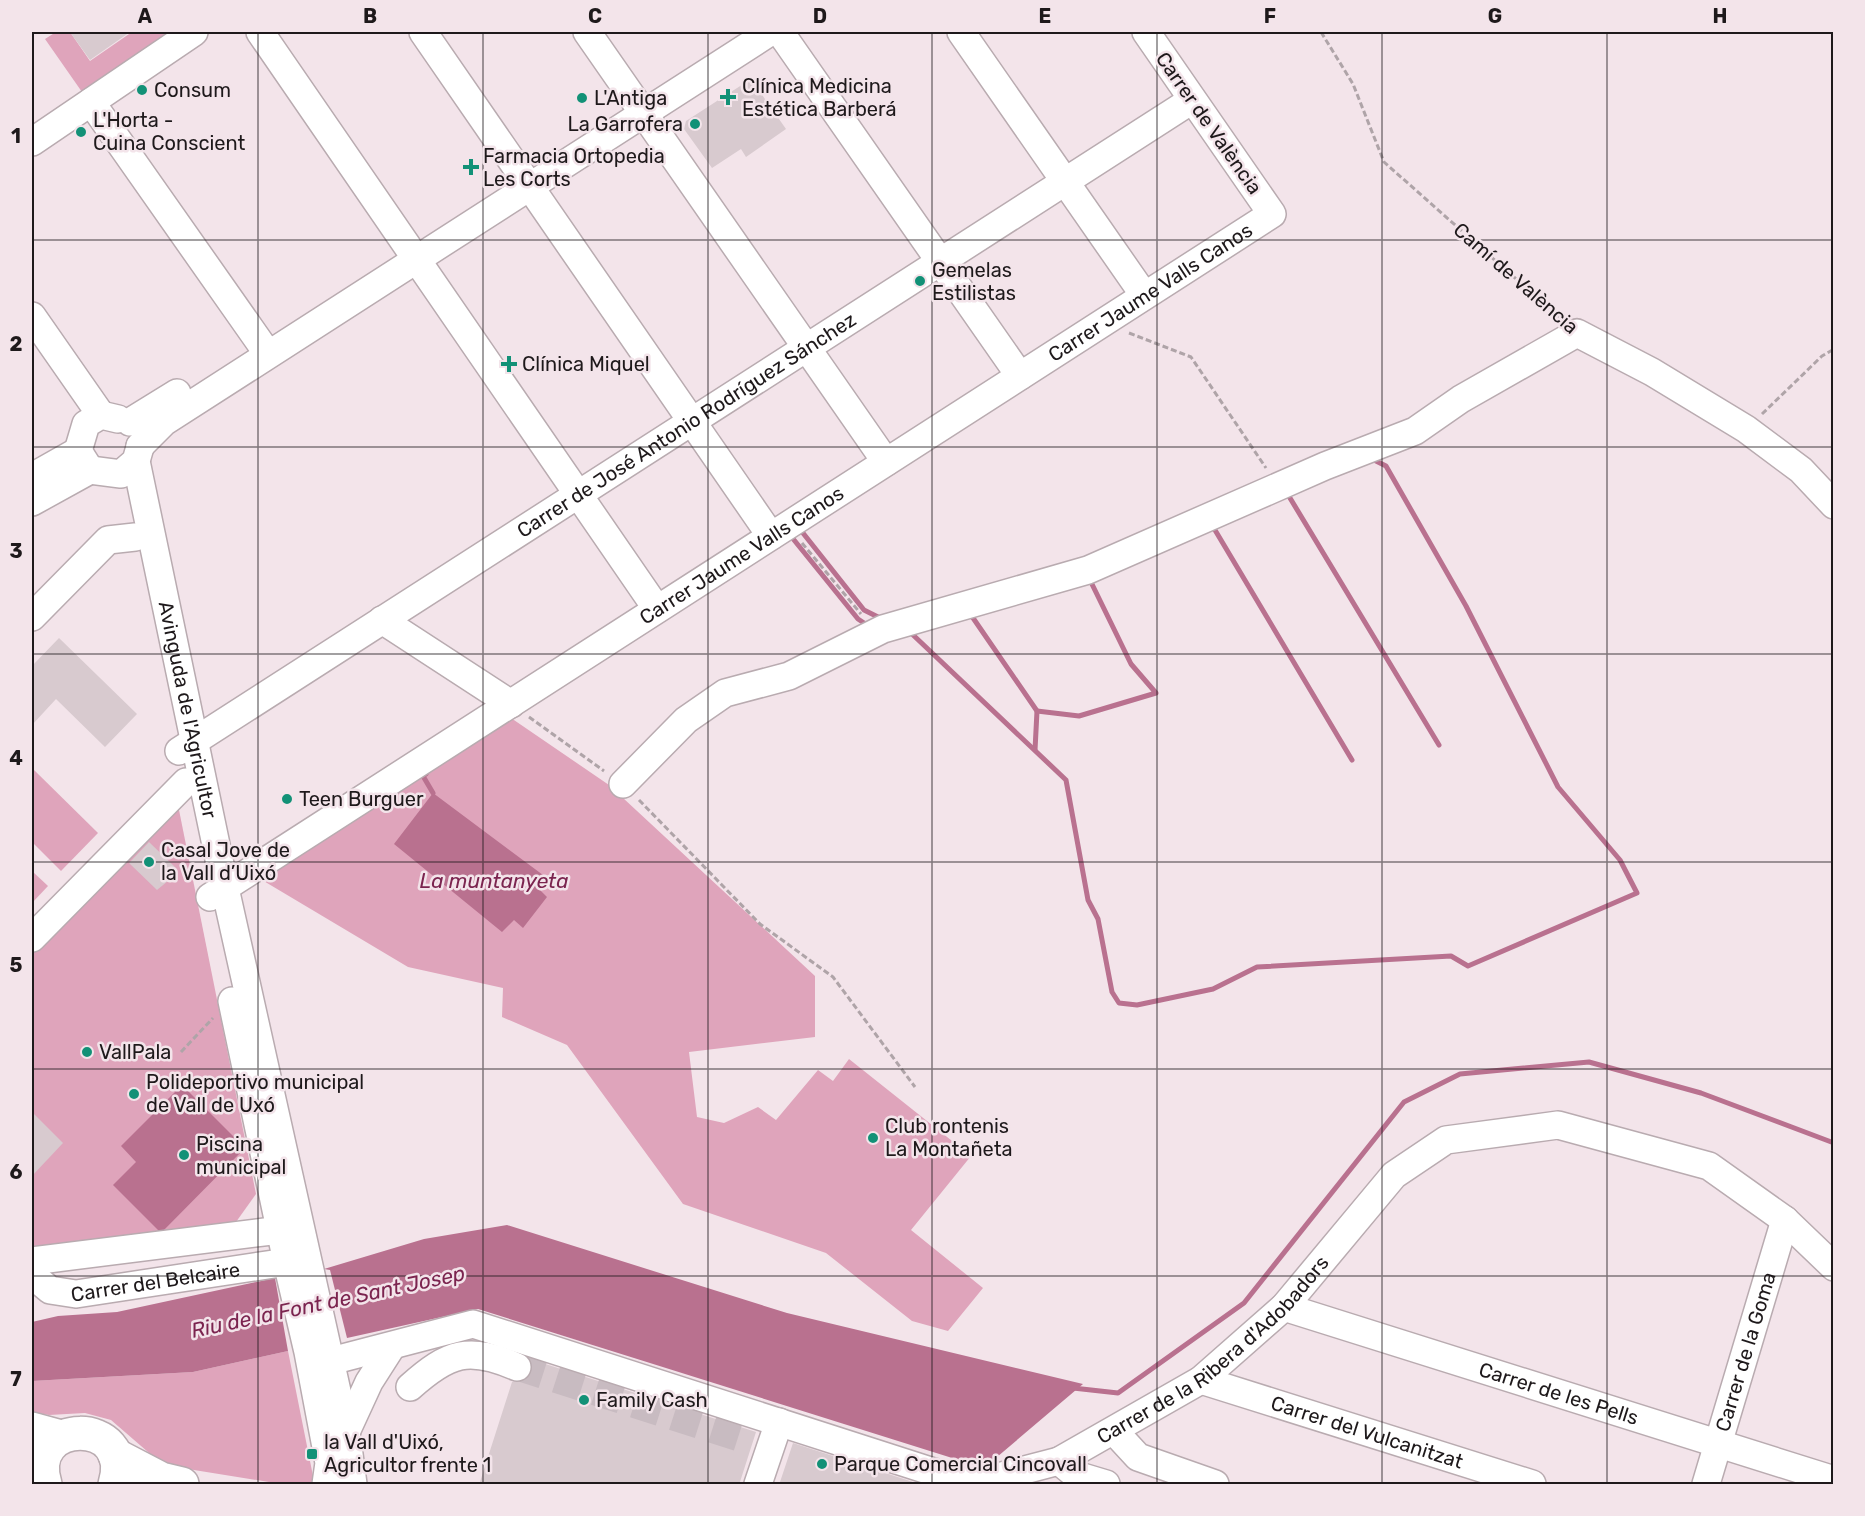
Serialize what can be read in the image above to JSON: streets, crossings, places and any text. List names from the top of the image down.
{
  "streets": {
    "street": [
      "Carrer de València",
      "Camí de València",
      "Carrer Jaume Valls Canos",
      "Carrer de José Antonio Rodríguez Sánchez",
      "Avinguda de l'Agricultor",
      "Carrer del Belcaire",
      "Carrer de la Ribera d'Adobadors",
      "Carrer de la Goma",
      "Carrer de les Pells",
      "Carrer del Vulcanitzat"
    ]
  },
  "crossings": [
    ["Carrer de València", "Carrer Jaume Valls Canos"],
    ["Carrer de València", "Carrer de José Antonio Rodríguez Sánchez"],
    ["Carrer Jaume Valls Canos", "Avinguda de l'Agricultor"],
    ["Carrer de José Antonio Rodríguez Sánchez", "Avinguda de l'Agricultor"],
    ["Avinguda de l'Agricultor", "Carrer del Belcaire"],
    ["Avinguda de l'Agricultor", "Carrer de la Ribera d'Adobadors"],
    ["Carrer de la Ribera d'Adobadors", "Carrer de la Goma"],
    ["Carrer de la Ribera d'Adobadors", "Carrer de les Pells"],
    ["Carrer de la Ribera d'Adobadors", "Carrer del Vulcanitzat"],
    ["Carrer de la Goma", "Carrer de les Pells"]
  ],
  "water": ["La muntanyeta", "Riu de la Font de Sant Josep"],
  "places": {
    "other": [
      "Consum",
      "L'Antiga",
      "La Garrofera",
      "L'Horta - Cuina Conscient",
      "Gemelas Estilistas",
      "Teen Burguer",
      "Casal Jove de la Vall d’Uixó",
      "VallPala",
      "Polideportivo municipal de Vall de Uxó",
      "Club rontenis La Montañeta",
      "Piscina municipal",
      "Family Cash",
      "Parque Comercial Cincovall"
    ],
    "health": ["Clínica Medicina Estética Barberá", "Farmacia Ortopedia Les Corts", "Clínica Miquel"],
    "transit": ["la Vall d'Uixó, Agricultor frente 1"]
  },
  "grid": {
    "columns": [
      "A",
      "B",
      "C",
      "D",
      "E",
      "F",
      "G",
      "H"
    ],
    "rows": [
      "1",
      "2",
      "3",
      "4",
      "5",
      "6",
      "7"
    ]
  }
}
